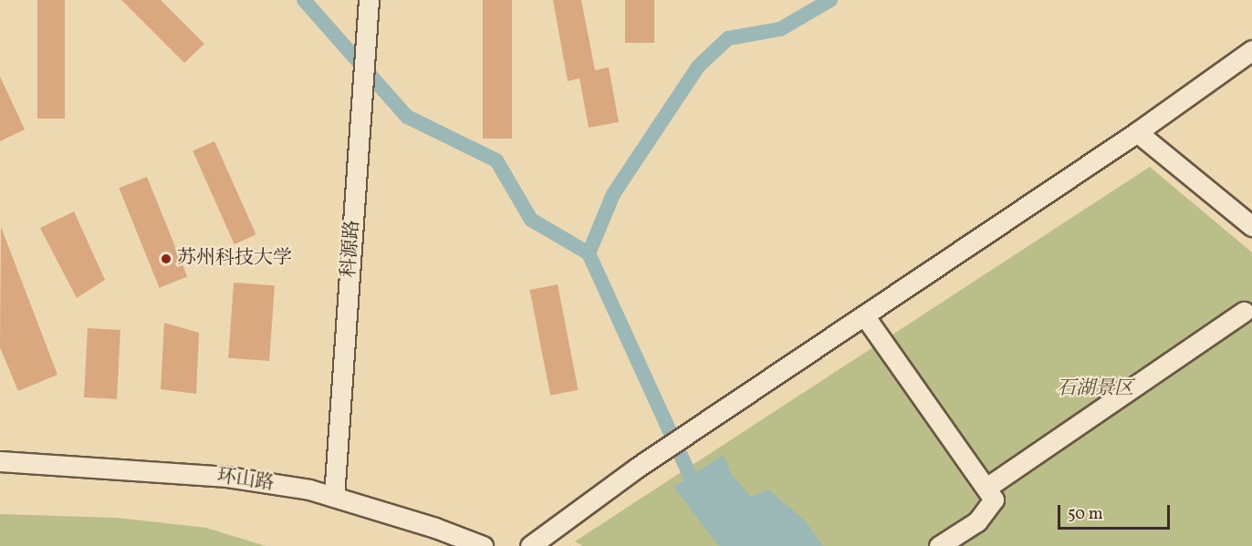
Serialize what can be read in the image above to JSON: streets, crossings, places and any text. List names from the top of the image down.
{
  "streets": {
    "street": ["科源路", "环山路"]
  },
  "crossings": [
    ["科源路", "环山路"]
  ],
  "parks": ["石湖景区"],
  "places": ["苏州科技大学"],
  "scale_bar": "50 m"
}
